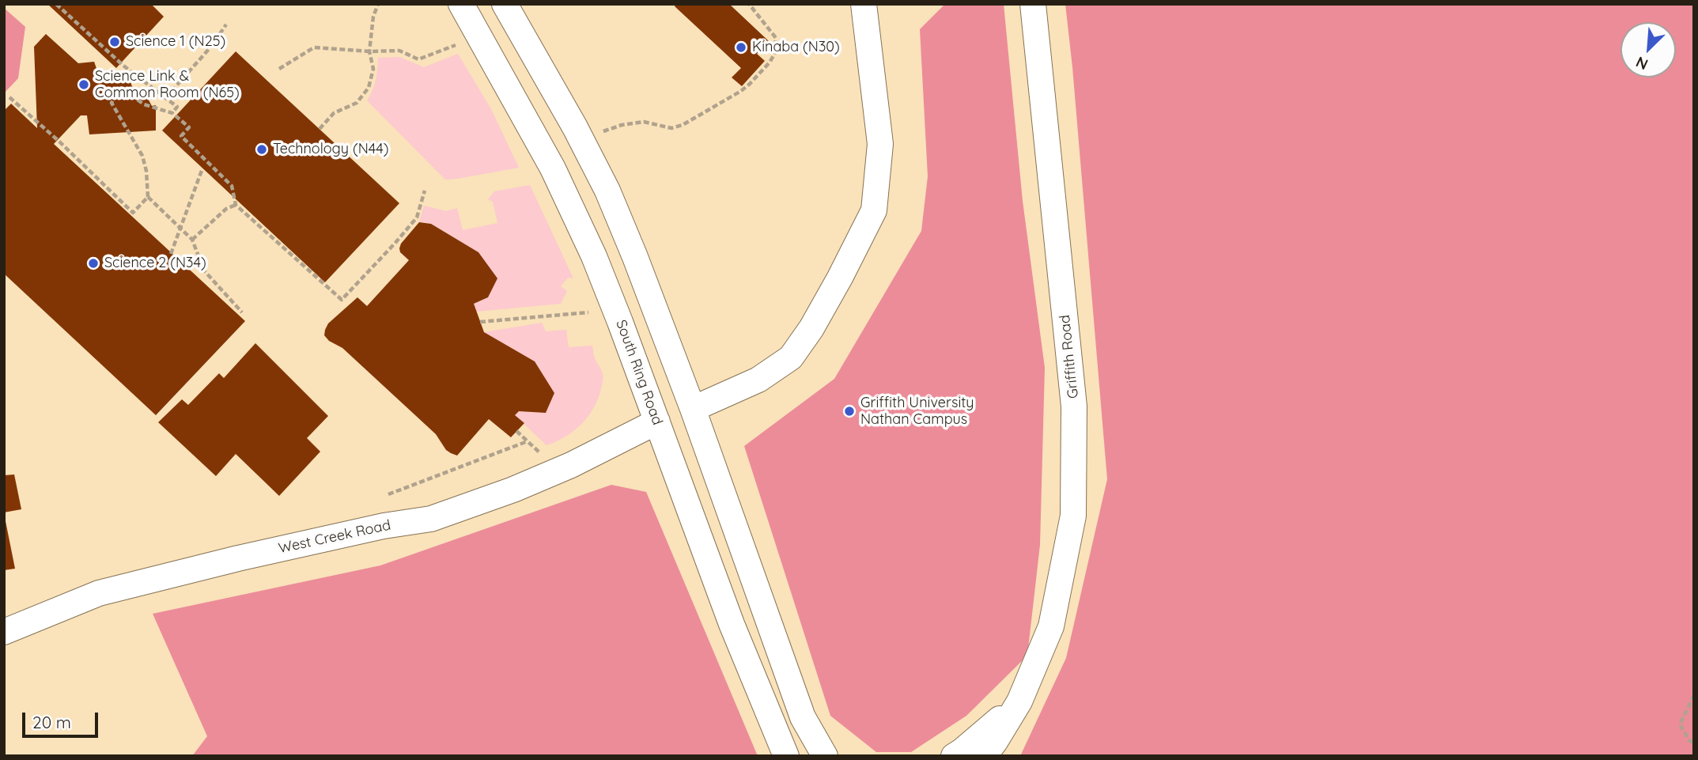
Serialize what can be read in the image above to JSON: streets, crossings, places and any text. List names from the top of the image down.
{
  "streets": {
    "street": ["Griffith Road", "South Ring Road", "West Creek Road"]
  },
  "crossings": [
    ["South Ring Road", "West Creek Road"]
  ],
  "places": [
    "Science 1 (N25)",
    "Kinaba (N30)",
    "Science Link & Common Room (N65)",
    "Technology (N44)",
    "Science 2 (N34)",
    "Griffith University Nathan Campus"
  ],
  "scale_bar": "20 m",
  "north": "bottom left"
}
